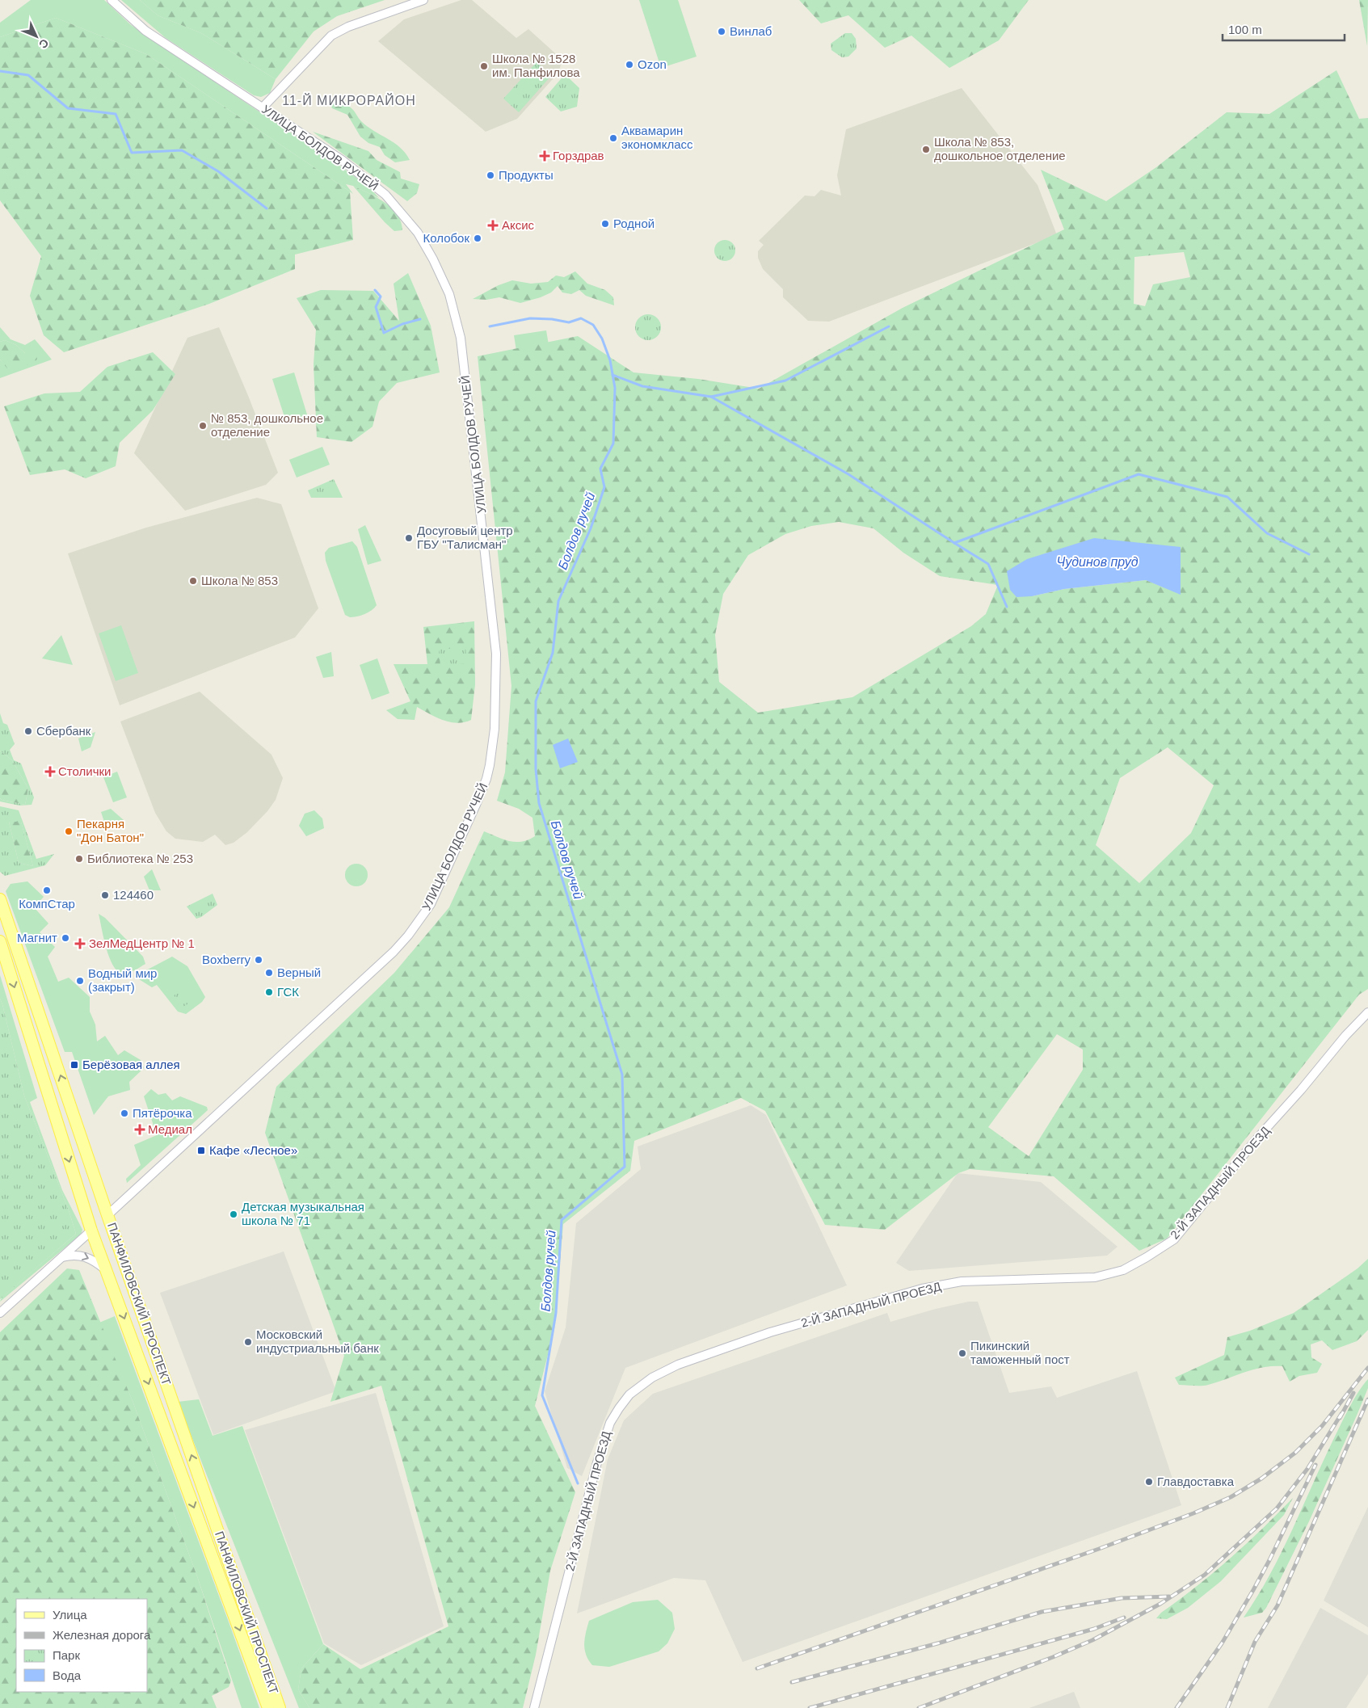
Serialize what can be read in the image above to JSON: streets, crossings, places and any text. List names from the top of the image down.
{
  "streets": {
    "main road": ["ПАНФИЛОВСКИЙ ПРОСПЕКТ"],
    "street": ["УЛИЦА БОЛДОВ РУЧЕЙ", "2-Й ЗАПАДНЫЙ ПРОЕЗД"]
  },
  "crossings": [
    ["УЛИЦА БОЛДОВ РУЧЕЙ", "ПАНФИЛОВСКИЙ ПРОСПЕКТ"]
  ],
  "districts": ["11-Й МИКРОРАЙОН"],
  "water": ["Болдов ручей", "Чудинов пруд"],
  "places": {
    "other": [
      "Винлаб",
      "Ozon",
      "Школа № 1528 им. Панфилова",
      "Аквамарин экономкласс",
      "Школа № 853, дошкольное отделение",
      "Продукты",
      "Родной",
      "Колобок",
      "№ 853, дошкольное отделение",
      "Досуговый центр ГБУ \"Талисман\"",
      "Школа № 853",
      "Сбербанк",
      "Пекарня \"Дон Батон\"",
      "Библиотека № 253",
      "КомпСтар",
      "124460",
      "Магнит",
      "Boxberry",
      "Верный",
      "Водный мир (закрыт)",
      "ГСК",
      "Пятёрочка",
      "Детская музыкальная школа № 71",
      "Московский индустриальный банк",
      "Пикинский таможенный пост",
      "Главдоставка"
    ],
    "health": [
      "Горздрав",
      "Аксис",
      "Столички",
      "ЗелМедЦентр № 1",
      "Медиал"
    ],
    "transit": ["Берёзовая аллея", "Кафе «Лесное»"]
  },
  "legend": [
    "Улица",
    "Железная дорога",
    "Парк",
    "Вода"
  ],
  "scale_bar": "100 m",
  "north": "bottom right"
}
